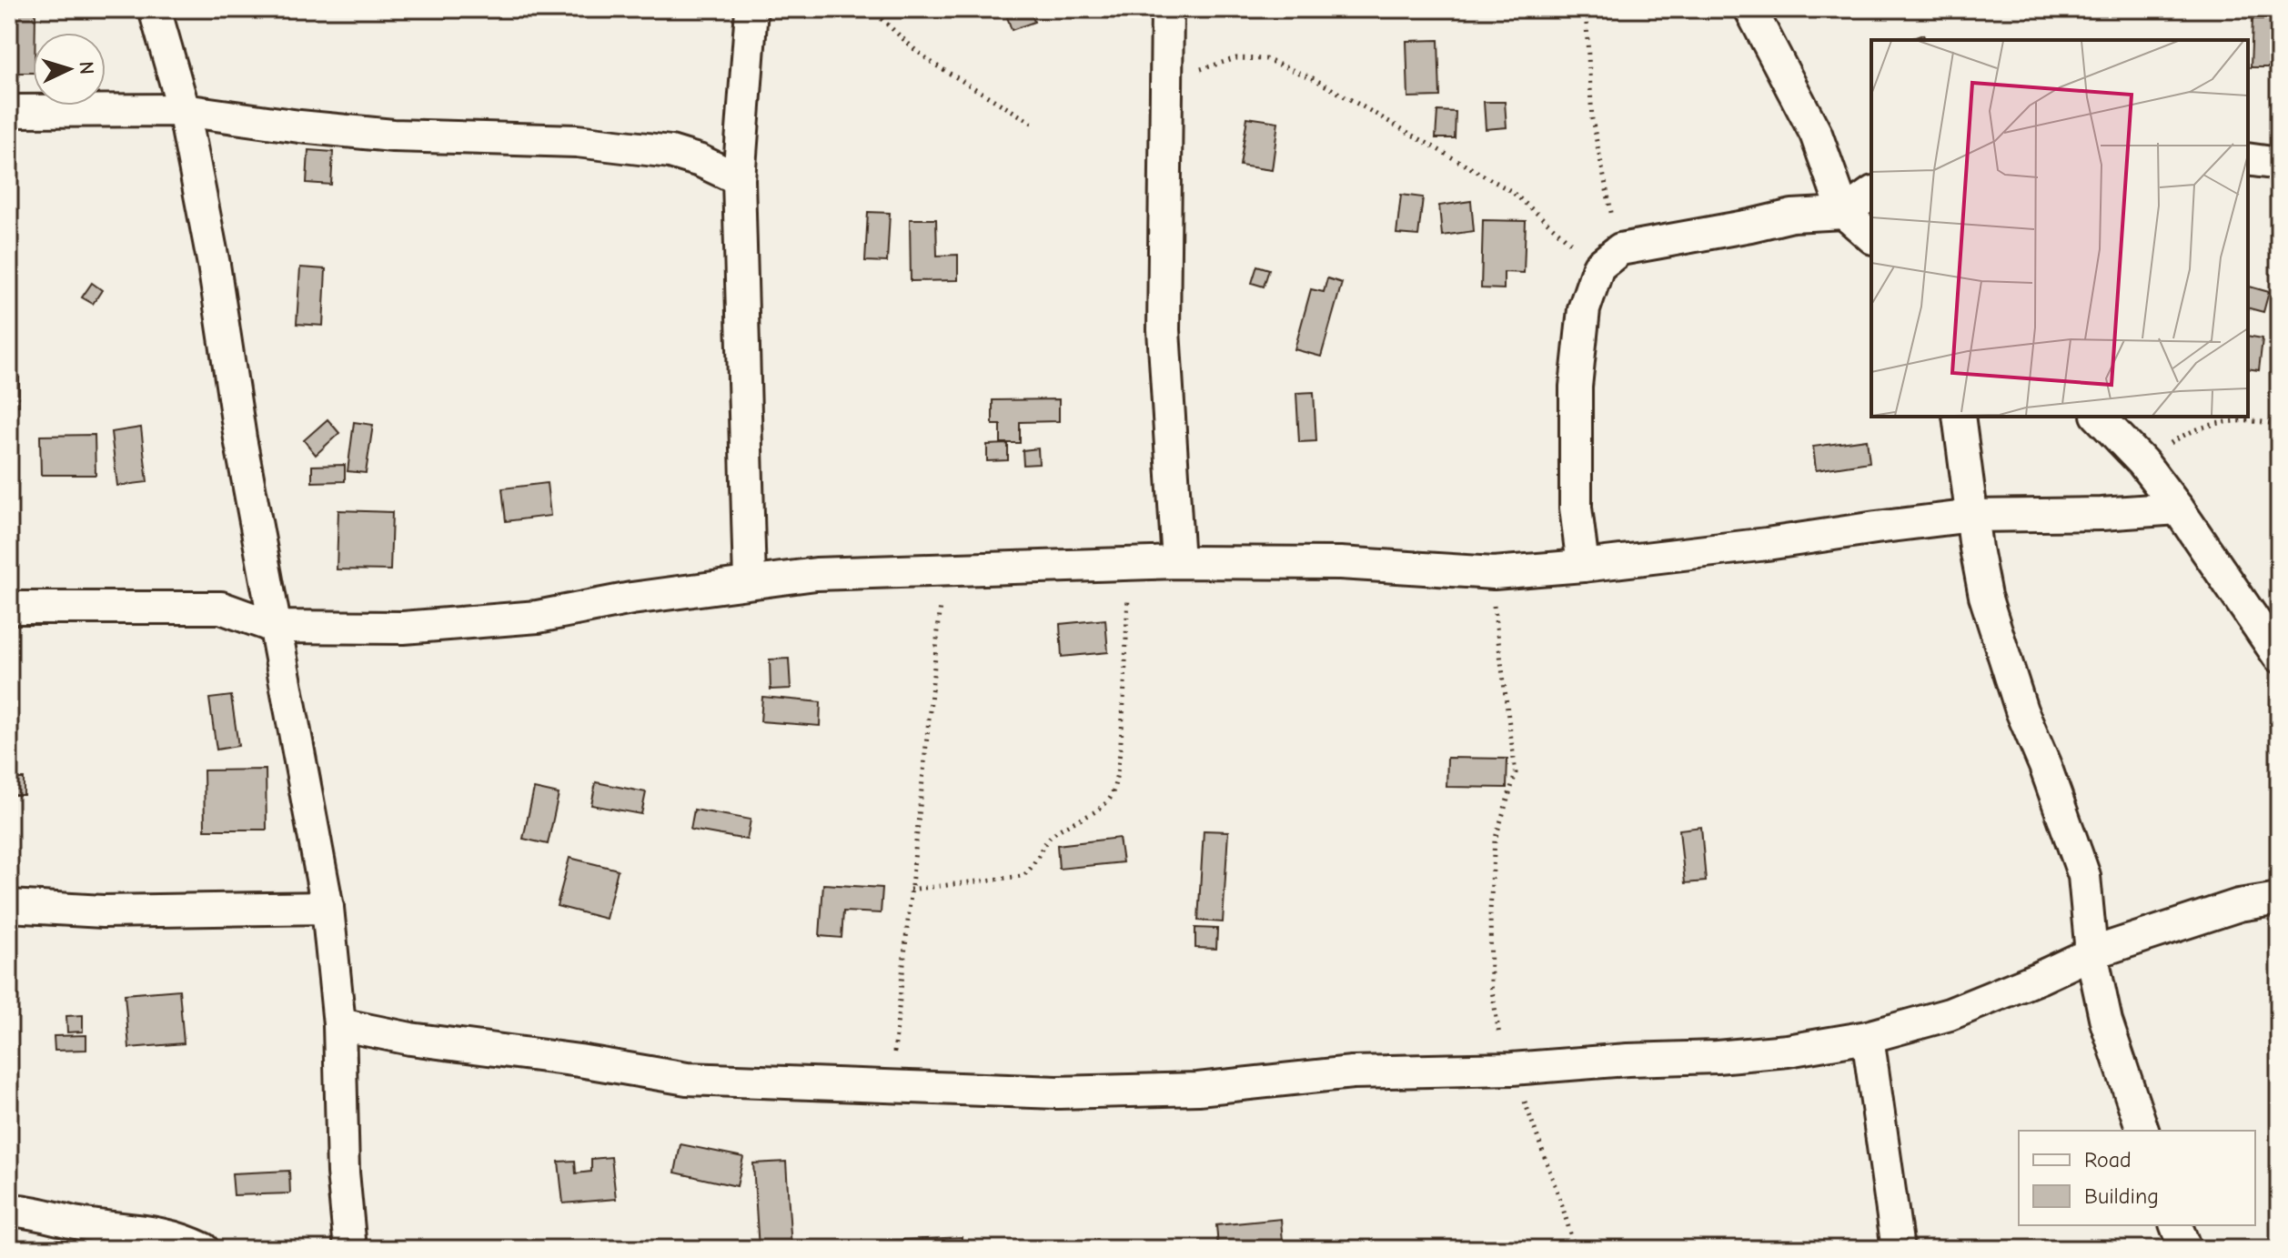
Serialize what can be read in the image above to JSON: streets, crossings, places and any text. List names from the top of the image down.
{
  "legend": ["Road", "Building"],
  "north": "right"
}
